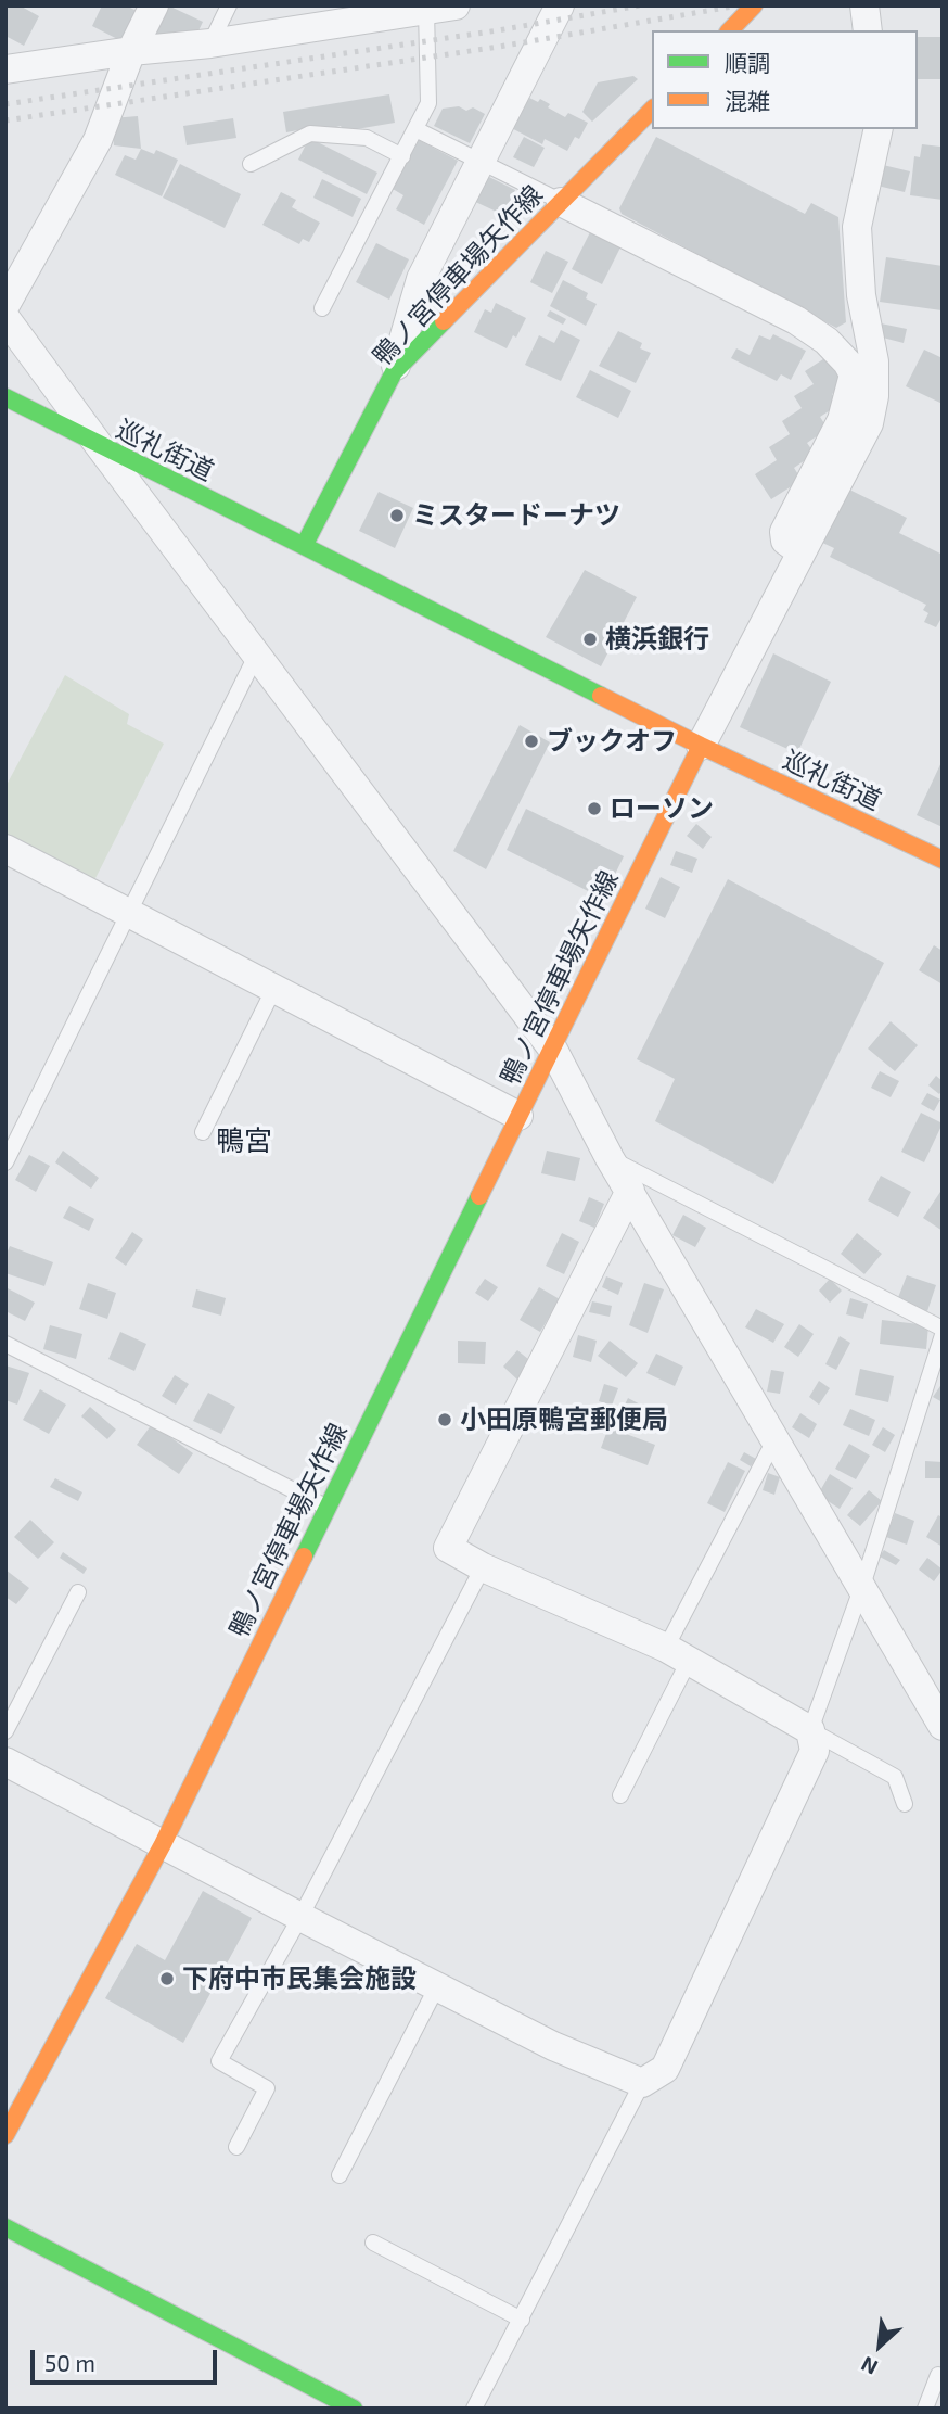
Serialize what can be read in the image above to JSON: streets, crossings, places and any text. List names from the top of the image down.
{
  "streets": {
    "main road": ["鴨ノ宮停車場矢作線", "巡礼街道"]
  },
  "crossings": [
    ["鴨ノ宮停車場矢作線", "巡礼街道"]
  ],
  "districts": ["鴨宮"],
  "places": [
    "ミスタードーナツ",
    "横浜銀行",
    "ブックオフ",
    "ローソン",
    "小田原鴨宮郵便局",
    "下府中市民集会施設"
  ],
  "legend": ["順調", "混雑"],
  "scale_bar": "50 m",
  "north": "bottom left"
}
